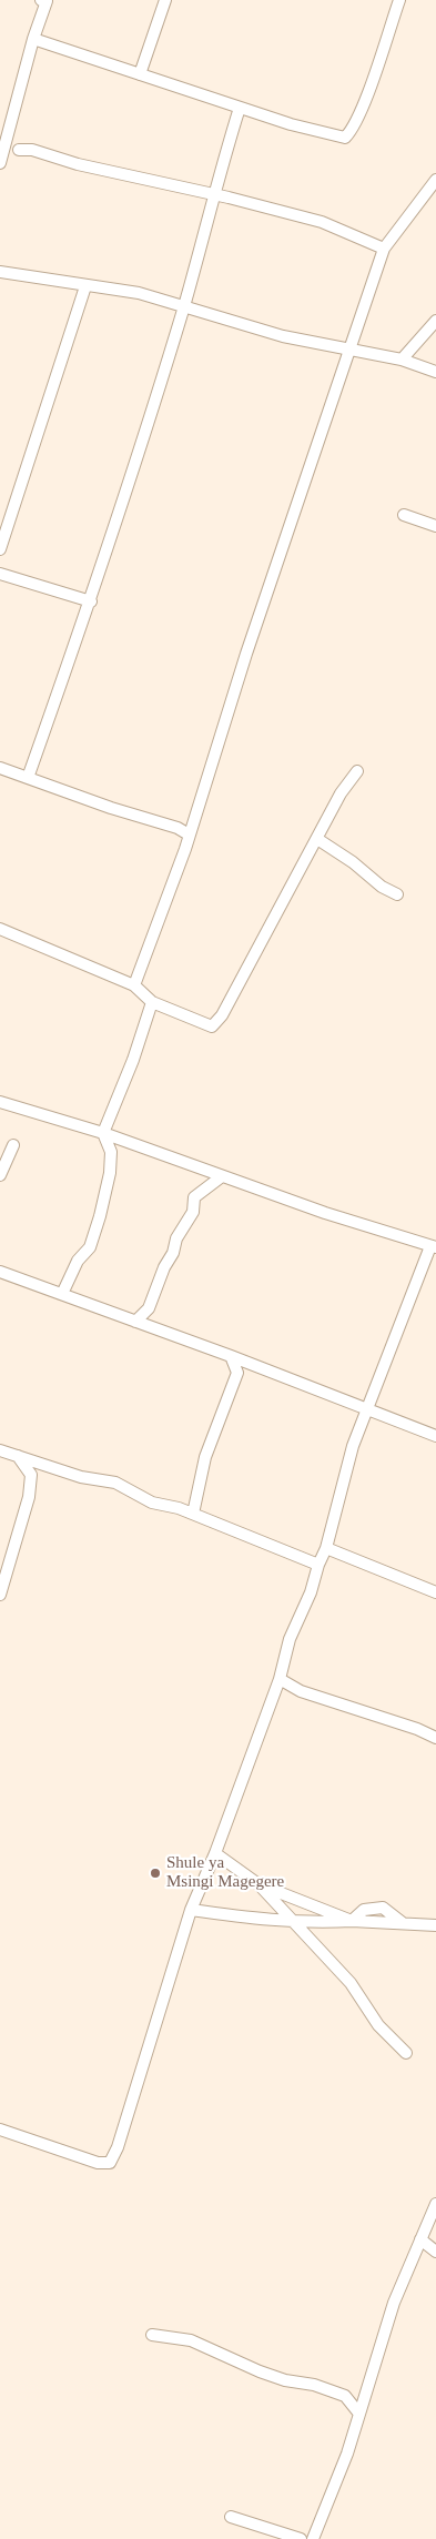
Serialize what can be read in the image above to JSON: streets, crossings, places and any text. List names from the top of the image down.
{
  "places": ["Shule ya Msingi Magegere"]
}
